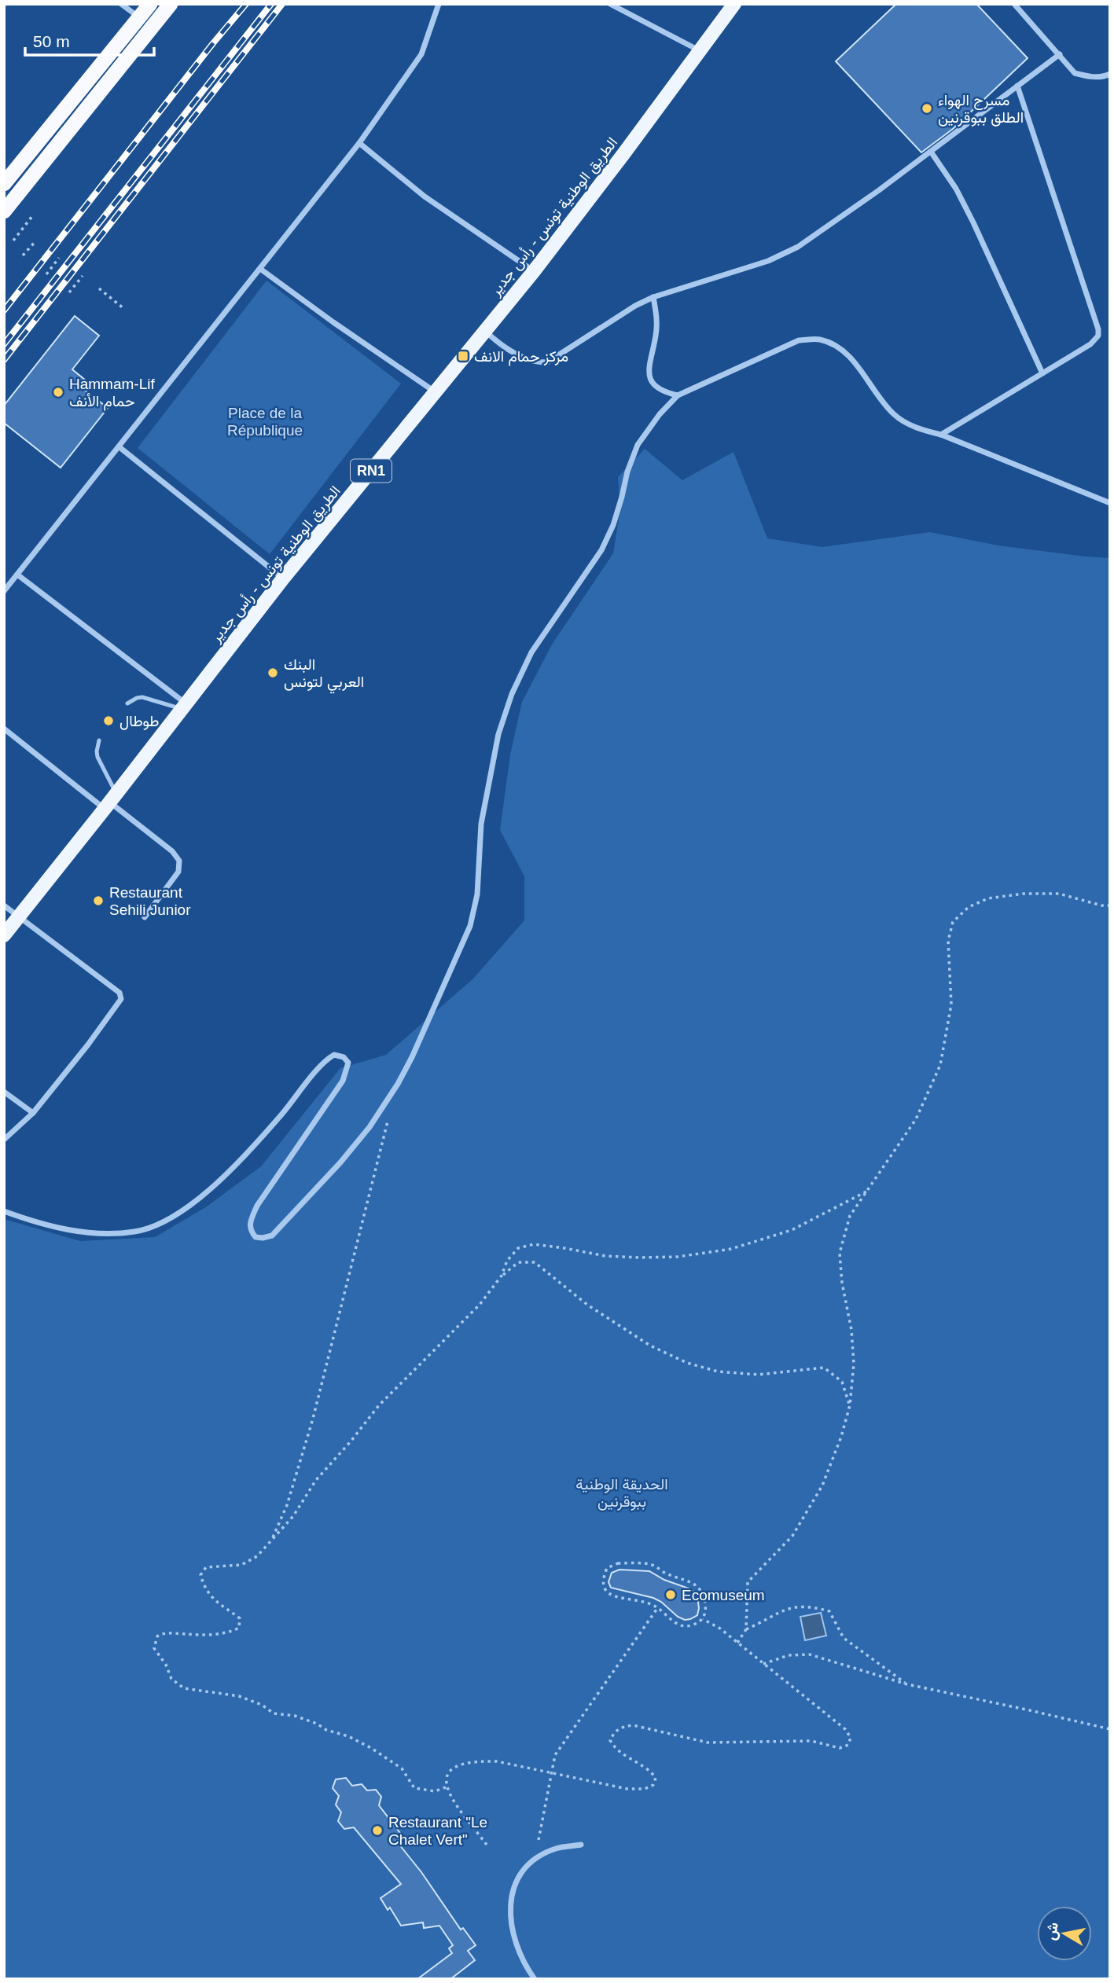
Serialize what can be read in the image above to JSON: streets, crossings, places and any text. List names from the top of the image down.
{
  "streets": {
    "main road": ["الطريق الوطنية تونس - رأس جدير", "RN1"]
  },
  "parks": ["Place de la République", "الحديقة الوطنية ببوقرنين"],
  "places": {
    "other": [
      "مسرح الهواء الطلق ببوقرنين",
      "Hammam-Lif حمام الأنف",
      "البنك العربي لتونس",
      "طوطال",
      "Restaurant Sehili Junior",
      "Ecomuseum",
      "Restaurant \"Le Chalet Vert\""
    ],
    "transit": ["مركز حمام الانف"]
  },
  "scale_bar": "50 m",
  "north": "left"
}
